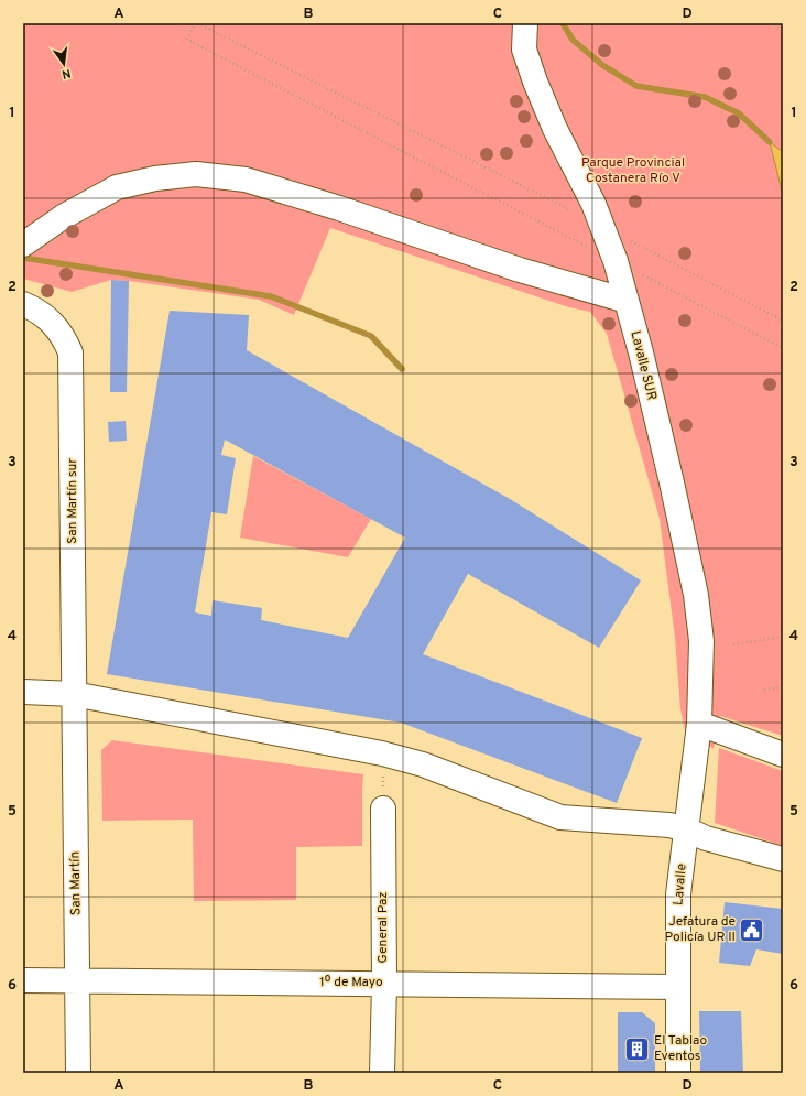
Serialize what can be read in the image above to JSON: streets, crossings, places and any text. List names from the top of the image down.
{
  "streets": {
    "street": [
      "Lavalle SUR",
      "San Martín sur",
      "San Martín",
      "Lavalle",
      "General Paz",
      "1º de Mayo"
    ]
  },
  "crossings": [
    ["Lavalle SUR", "Lavalle"],
    ["San Martín sur", "San Martín"],
    ["San Martín", "1º de Mayo"],
    ["Lavalle", "1º de Mayo"],
    ["General Paz", "1º de Mayo"]
  ],
  "parks": ["Parque Provincial Costanera Río V"],
  "places": {
    "public building": ["Jefatura de Policía UR II"],
    "building": ["El Tablao Eventos"]
  },
  "north": "bottom",
  "grid": {
    "columns": [
      "A",
      "B",
      "C",
      "D"
    ],
    "rows": [
      "1",
      "2",
      "3",
      "4",
      "5",
      "6"
    ]
  }
}
